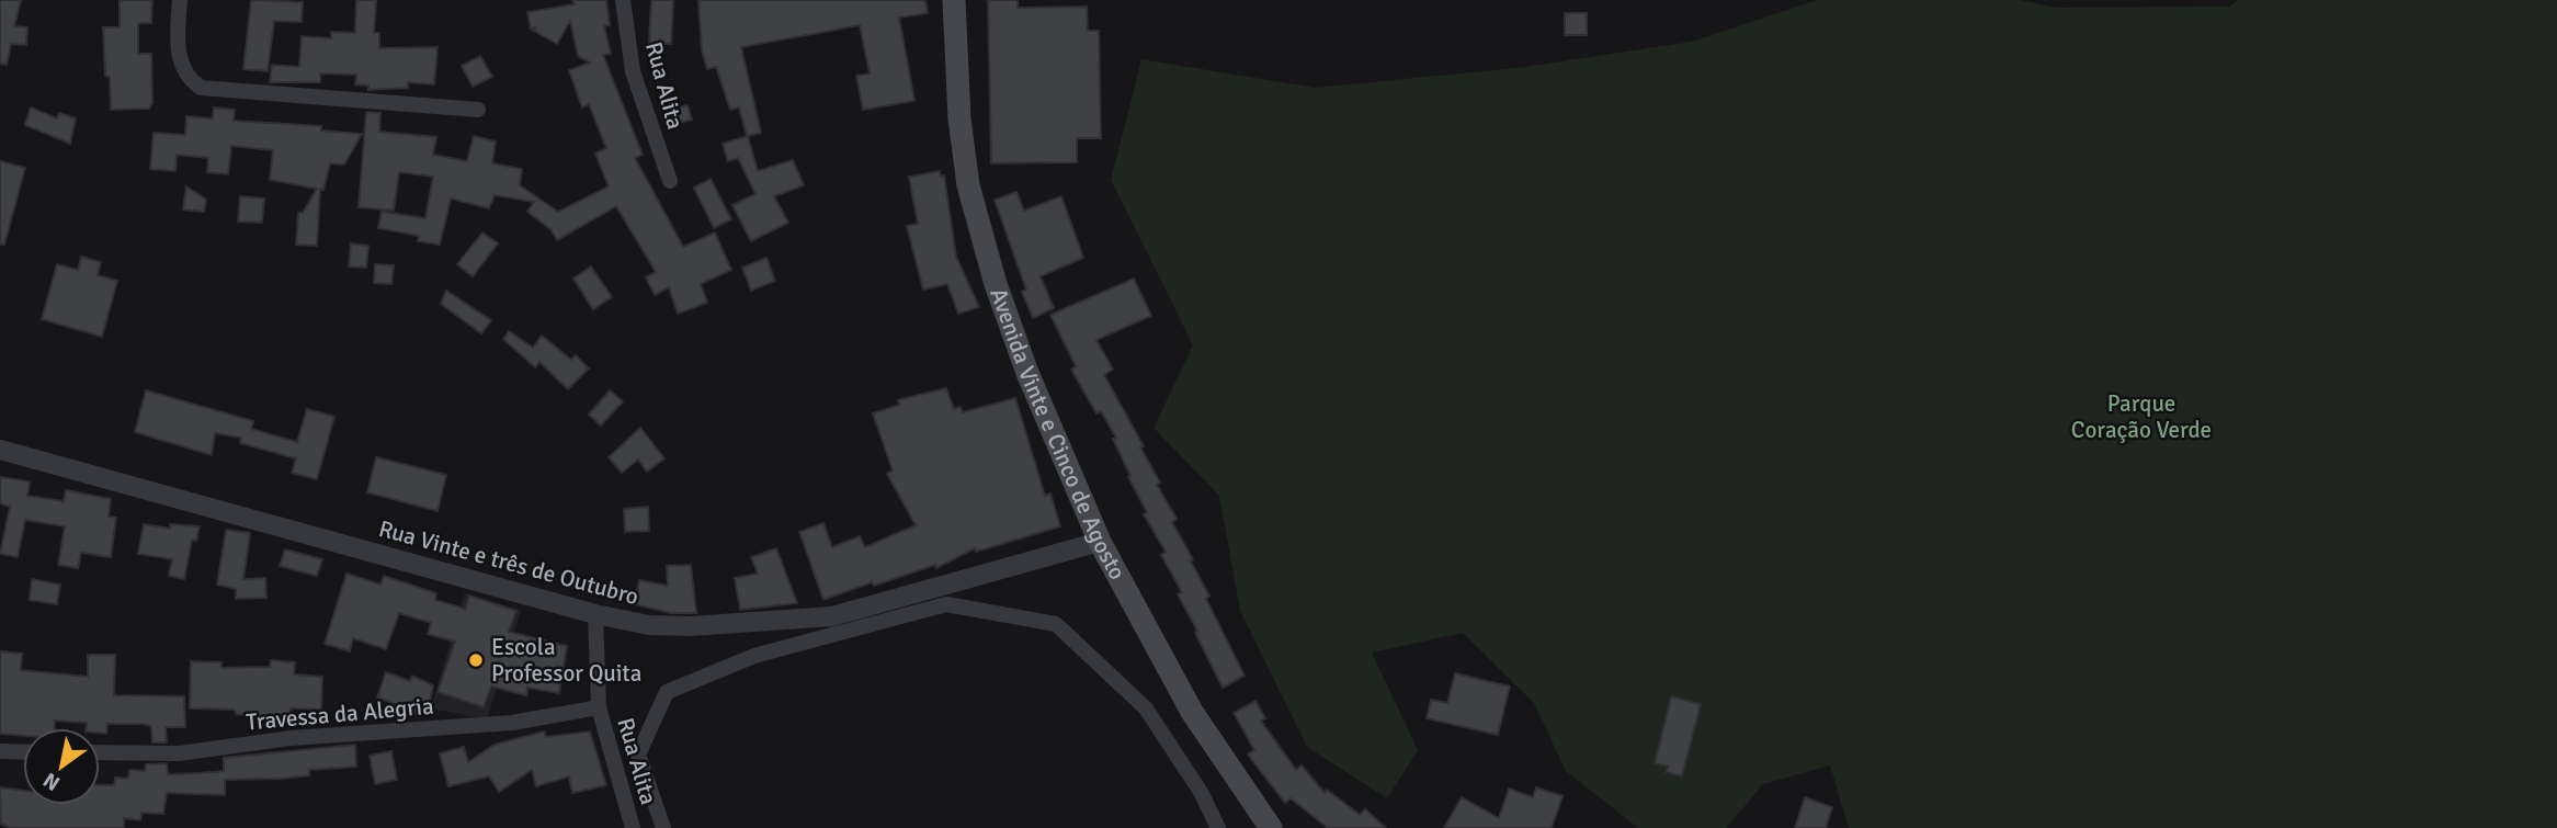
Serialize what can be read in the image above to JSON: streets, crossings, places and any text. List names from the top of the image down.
{
  "streets": {
    "main road": ["Avenida Vinte e Cinco de Agosto"],
    "street": ["Rua Alita", "Rua Vinte e três de Outubro", "Travessa da Alegria"]
  },
  "crossings": [
    ["Rua Alita", "Rua Vinte e três de Outubro"],
    ["Rua Alita", "Travessa da Alegria"],
    ["Avenida Vinte e Cinco de Agosto", "Rua Vinte e três de Outubro"]
  ],
  "parks": ["Parque Coração Verde"],
  "places": ["Escola Professor Quita"],
  "north": "bottom left"
}
